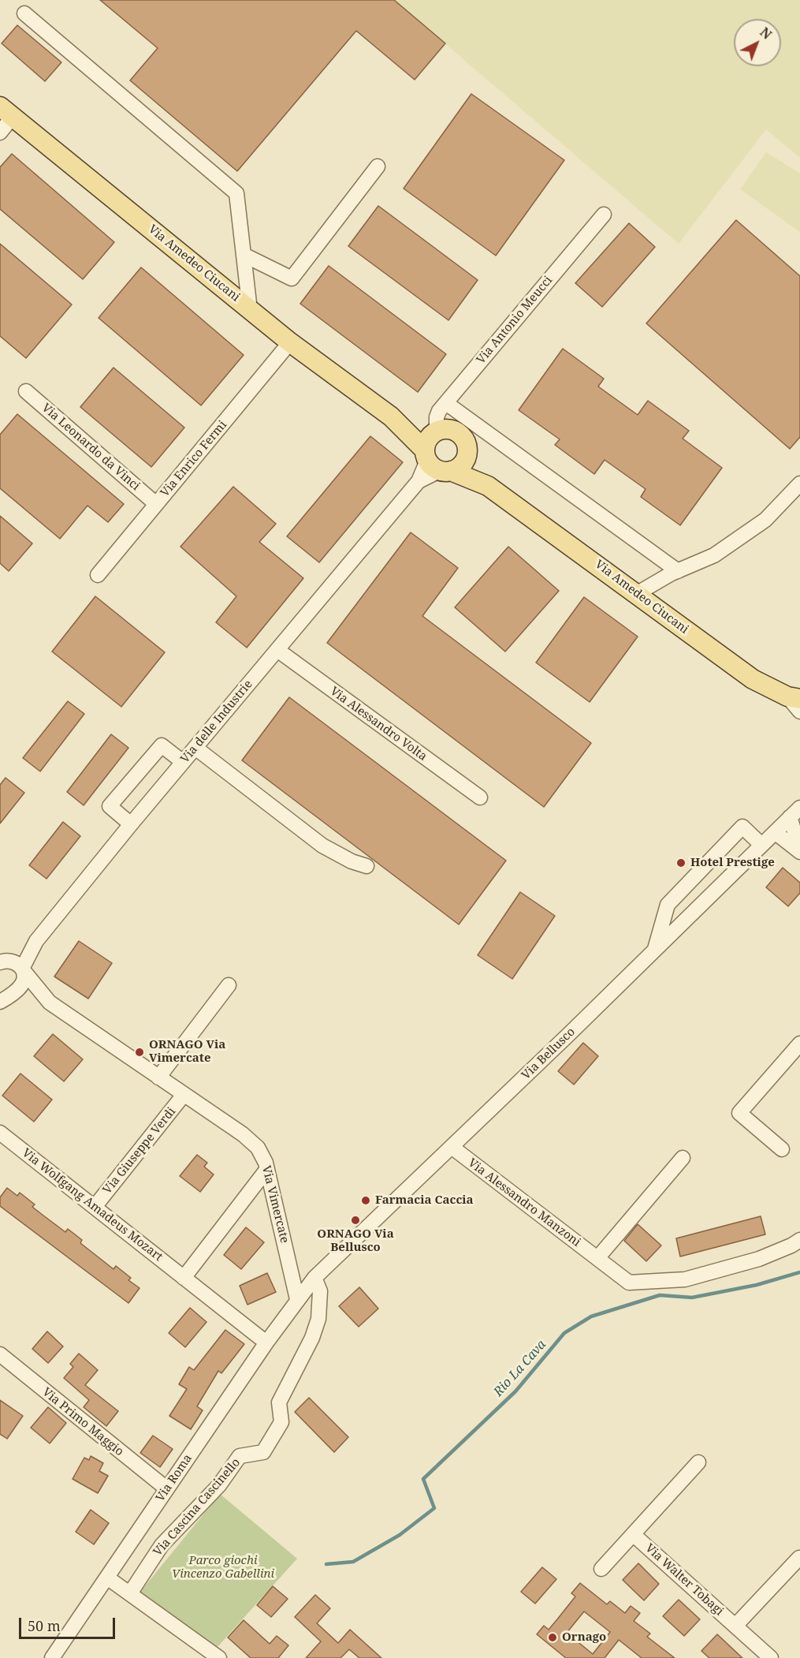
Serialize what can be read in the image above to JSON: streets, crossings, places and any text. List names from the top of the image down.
{
  "streets": {
    "main road": ["Via Amedeo Ciucani"],
    "street": [
      "Via Antonio Meucci",
      "Via Leonardo da Vinci",
      "Via Enrico Fermi",
      "Via delle Industrie",
      "Via Alessandro Volta",
      "Via Bellusco",
      "Via Giuseppe Verdi",
      "Via Alessandro Manzoni",
      "Via Vimercate",
      "Via Wolfgang Amadeus Mozart",
      "Via Primo Maggio",
      "Via Roma",
      "Via Cascina Cascinello",
      "Via Walter Tobagi"
    ]
  },
  "crossings": [
    ["Via Amedeo Ciucani", "Via Antonio Meucci"],
    ["Via Amedeo Ciucani", "Via Enrico Fermi"],
    ["Via Amedeo Ciucani", "Via delle Industrie"],
    ["Via Antonio Meucci", "Via delle Industrie"],
    ["Via Leonardo da Vinci", "Via Enrico Fermi"],
    ["Via delle Industrie", "Via Alessandro Volta"],
    ["Via delle Industrie", "Via Vimercate"],
    ["Via Bellusco", "Via Alessandro Manzoni"],
    ["Via Bellusco", "Via Vimercate"],
    ["Via Bellusco", "Via Roma"],
    ["Via Bellusco", "Via Cascina Cascinello"],
    ["Via Giuseppe Verdi", "Via Vimercate"],
    ["Via Giuseppe Verdi", "Via Wolfgang Amadeus Mozart"],
    ["Via Vimercate", "Via Roma"],
    ["Via Primo Maggio", "Via Roma"]
  ],
  "water": ["Rio La Cava"],
  "parks": ["Parco giochi Vincenzo Gabellini"],
  "places": [
    "Hotel Prestige",
    "ORNAGO Via Vimercate",
    "Farmacia Caccia",
    "ORNAGO Via Bellusco",
    "Ornago"
  ],
  "scale_bar": "50 m",
  "north": "top right"
}
